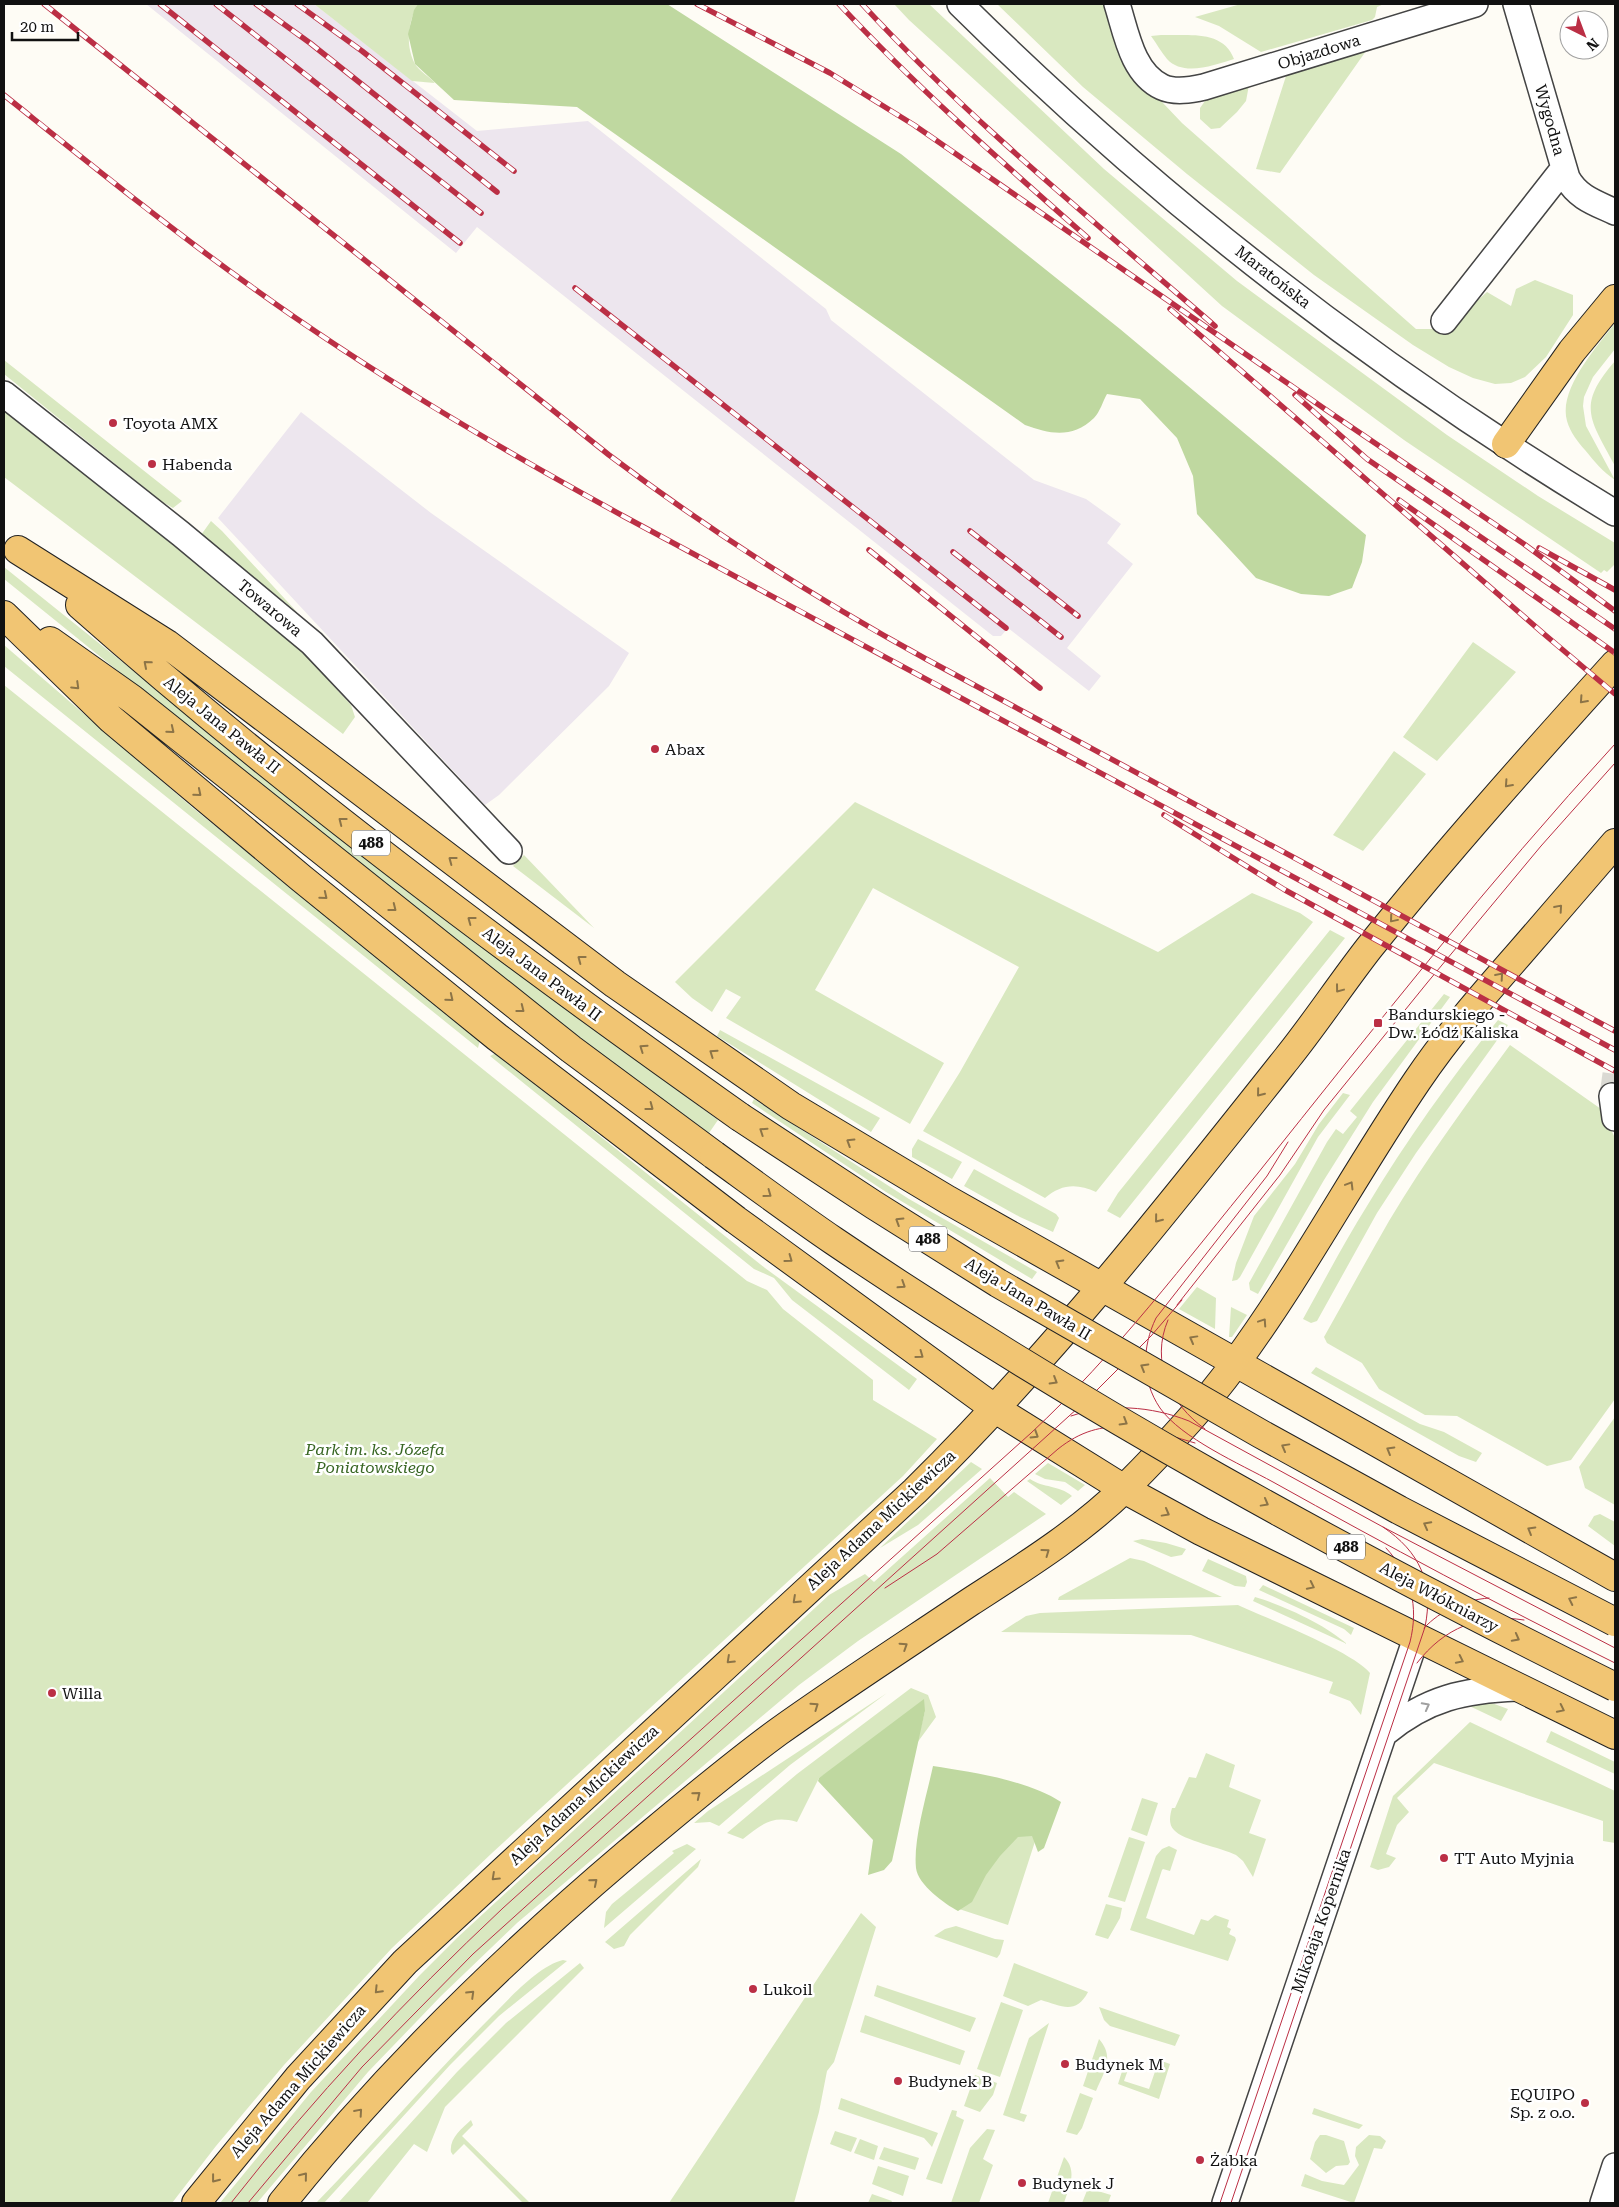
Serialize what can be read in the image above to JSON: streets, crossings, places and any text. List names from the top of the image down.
{
  "streets": {
    "main road": [
      "Aleja Jana Pawła II",
      "488",
      "Aleja Adama Mickiewicza",
      "Aleja Włókniarzy"
    ],
    "street": [
      "Objazdowa",
      "Wygodna",
      "Maratońska",
      "Towarowa",
      "Mikołaja Kopernika"
    ]
  },
  "parks": ["Park im. ks. Józefa Poniatowskiego"],
  "places": {
    "other": [
      "Toyota AMX",
      "Habenda",
      "Abax",
      "Willa",
      "TT Auto Myjnia",
      "Lukoil",
      "Budynek M",
      "Budynek B",
      "EQUIPO Sp. z o.o.",
      "Żabka",
      "Budynek J"
    ],
    "transit": ["Bandurskiego - Dw. Łódź Kaliska"]
  },
  "scale_bar": "20 m",
  "north": "bottom right"
}
